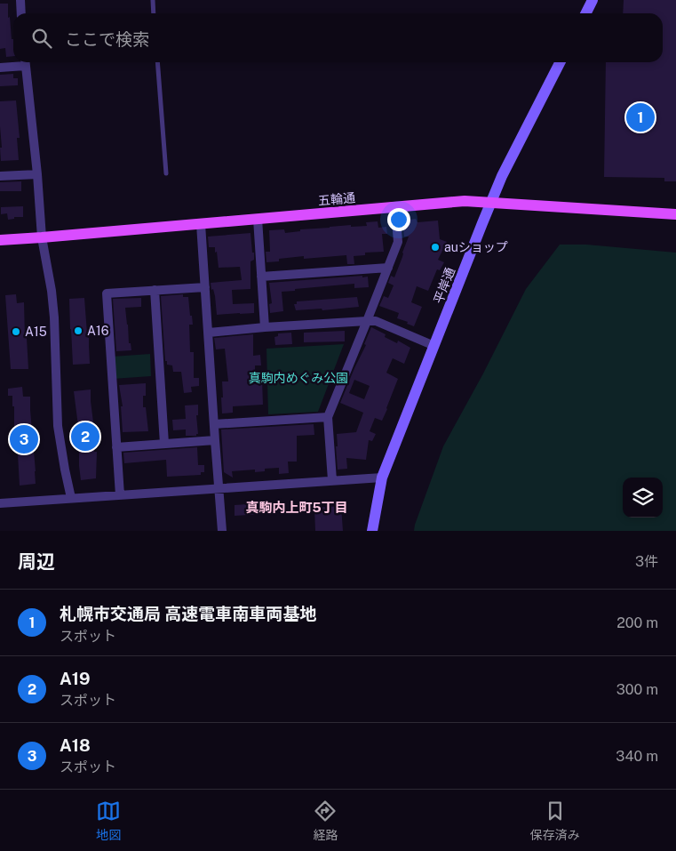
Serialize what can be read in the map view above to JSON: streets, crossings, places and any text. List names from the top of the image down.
{
  "streets": {
    "main road": ["五輪通"],
    "street": ["平岸通"]
  },
  "crossings": [
    ["五輪通", "平岸通"]
  ],
  "districts": ["真駒内上町5丁目"],
  "parks": ["真駒内めぐみ公園"],
  "places": ["auショップ", "A16", "A15"],
  "page": {
    "search": "ここで検索",
    "pins": ["1", "2", "3"],
    "heading": ["周辺", "3件"],
    "list": [
      {
        "mark": "1",
        "name": "札幌市交通局 高速電車南車両基地",
        "note": "スポット",
        "value": "200 m"
      },
      {
        "mark": "2",
        "name": "A19",
        "note": "スポット",
        "value": "300 m"
      },
      {
        "mark": "3",
        "name": "A18",
        "note": "スポット",
        "value": "340 m"
      }
    ],
    "nav": ["地図", "経路", "保存済み"]
  }
}
